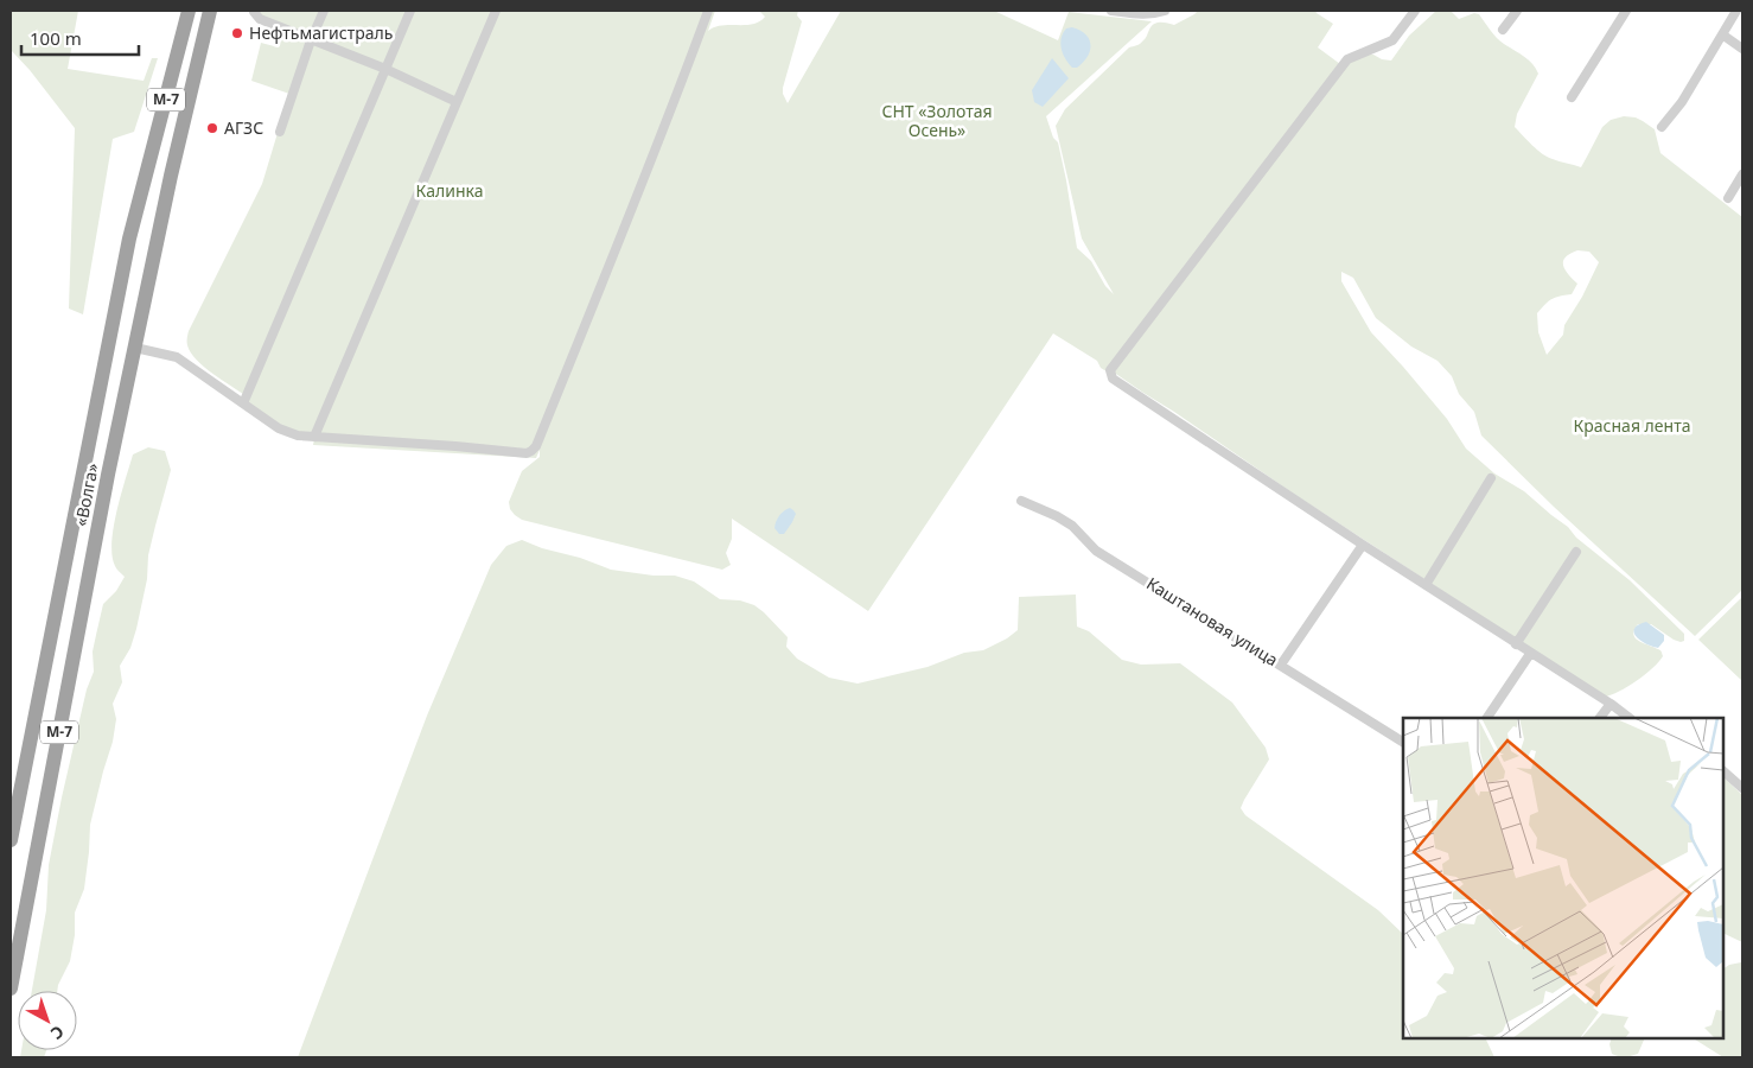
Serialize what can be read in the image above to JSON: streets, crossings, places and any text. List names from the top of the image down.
{
  "streets": {
    "highway": ["М-7", "«Волга»"],
    "street": ["Каштановая улица"]
  },
  "parks": ["СНТ «Золотая Осень»", "Калинка", "Красная лента"],
  "places": ["Нефтьмагистраль", "АГЗС"],
  "scale_bar": "100 m",
  "north": "bottom right"
}
